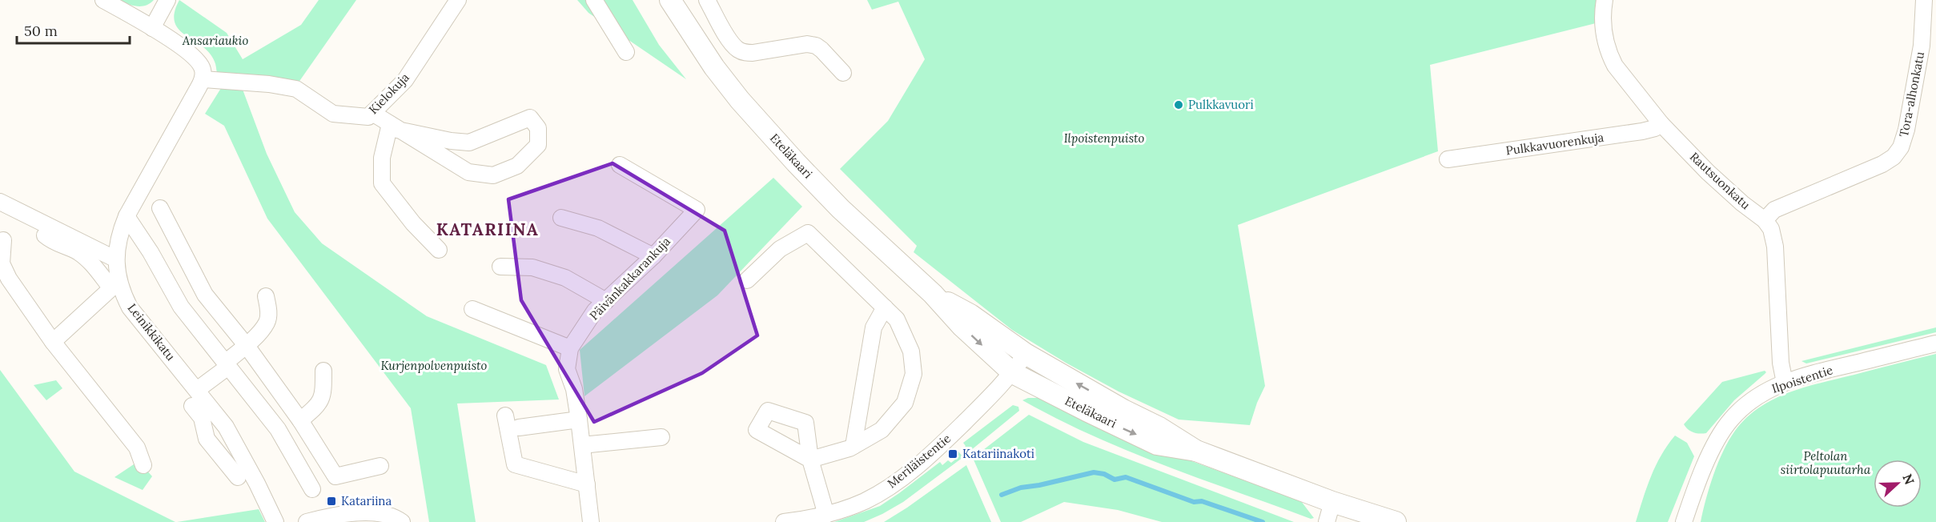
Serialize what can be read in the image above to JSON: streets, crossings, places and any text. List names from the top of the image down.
{
  "streets": {
    "main road": ["Eteläkaari"],
    "street": [
      "Kielokuja",
      "Tora-alhonkatu",
      "Pulkkavuorenkuja",
      "Rautsuonkatu",
      "Päivänkakkarankuja",
      "Leinikkikatu",
      "Ilpoistentie",
      "Meriläistentie"
    ]
  },
  "crossings": [
    ["Kielokuja", "Leinikkikatu"],
    ["Tora-alhonkatu", "Rautsuonkatu"],
    ["Pulkkavuorenkuja", "Rautsuonkatu"],
    ["Eteläkaari", "Meriläistentie"]
  ],
  "districts": ["KATARIINA"],
  "parks": [
    "Ansariaukio",
    "Ilpoistenpuisto",
    "Kurjenpolvenpuisto",
    "Peltolan siirtolapuutarha"
  ],
  "places": {
    "other": ["Pulkkavuori"],
    "transit": ["Katariinakoti", "Katariina"]
  },
  "scale_bar": "50 m",
  "north": "right"
}
